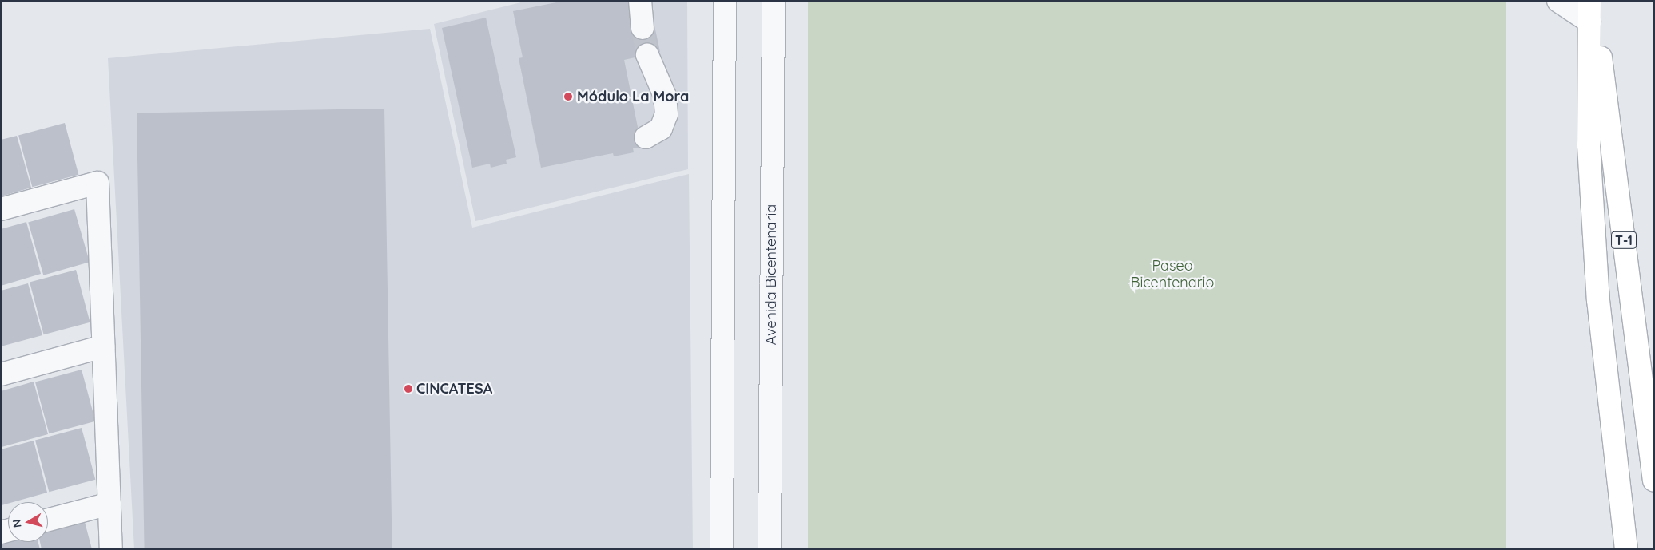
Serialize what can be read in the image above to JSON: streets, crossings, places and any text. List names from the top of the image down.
{
  "streets": {
    "highway": ["T-1"],
    "street": ["Avenida Bicentenaria"]
  },
  "parks": ["Paseo Bicentenario"],
  "places": ["Módulo La Mora", "CINCATESA"],
  "north": "left"
}
